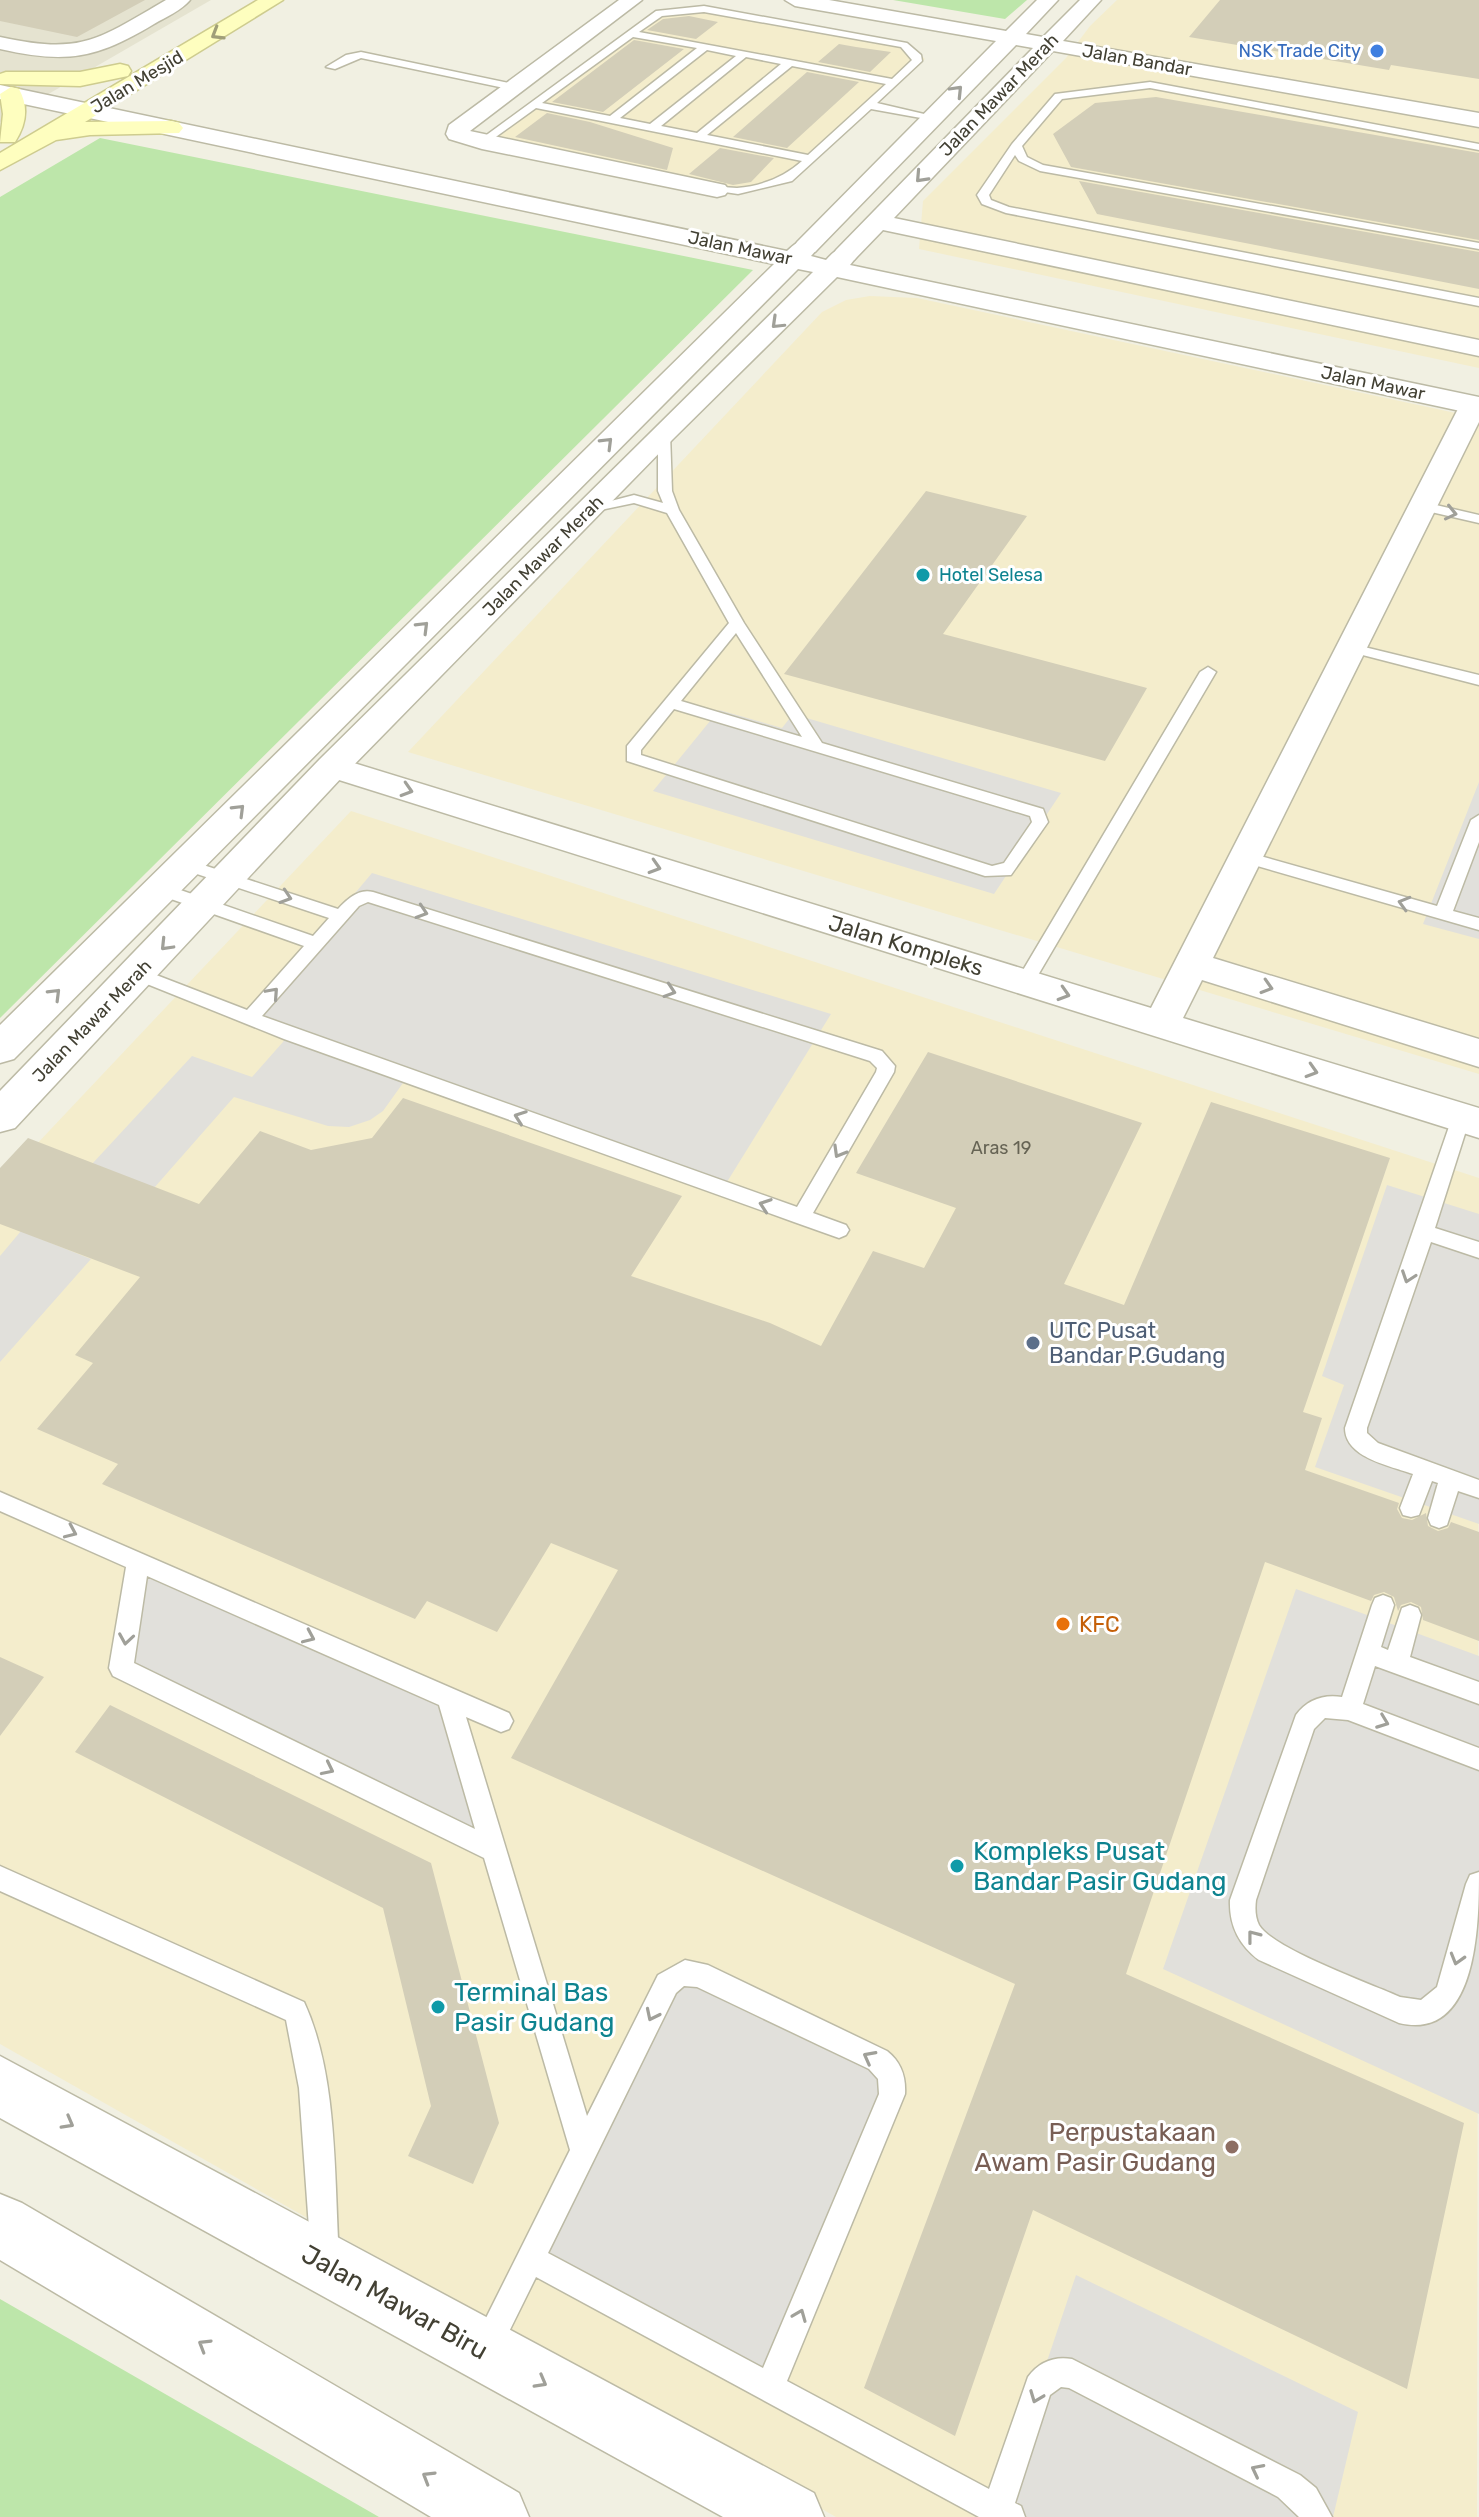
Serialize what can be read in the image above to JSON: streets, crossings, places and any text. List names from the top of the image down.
{
  "streets": {
    "main road": ["Jalan Mesjid"],
    "street": [
      "Jalan Bandar",
      "Jalan Mawar Merah",
      "Jalan Mawar",
      "Jalan Kompleks",
      "Jalan Mawar Biru"
    ]
  },
  "crossings": [
    ["Jalan Bandar", "Jalan Mawar Merah"],
    ["Jalan Mesjid", "Jalan Mawar"],
    ["Jalan Mawar Merah", "Jalan Mawar"],
    ["Jalan Mawar Merah", "Jalan Kompleks"]
  ],
  "one_way": ["Jalan Kompleks"],
  "places": [
    "NSK Trade City",
    "Hotel Selesa",
    "UTC Pusat Bandar P.Gudang",
    "KFC",
    "Kompleks Pusat Bandar Pasir Gudang",
    "Terminal Bas Pasir Gudang",
    "Perpustakaan Awam Pasir Gudang"
  ],
  "house_numbers": ["Aras 19"]
}
